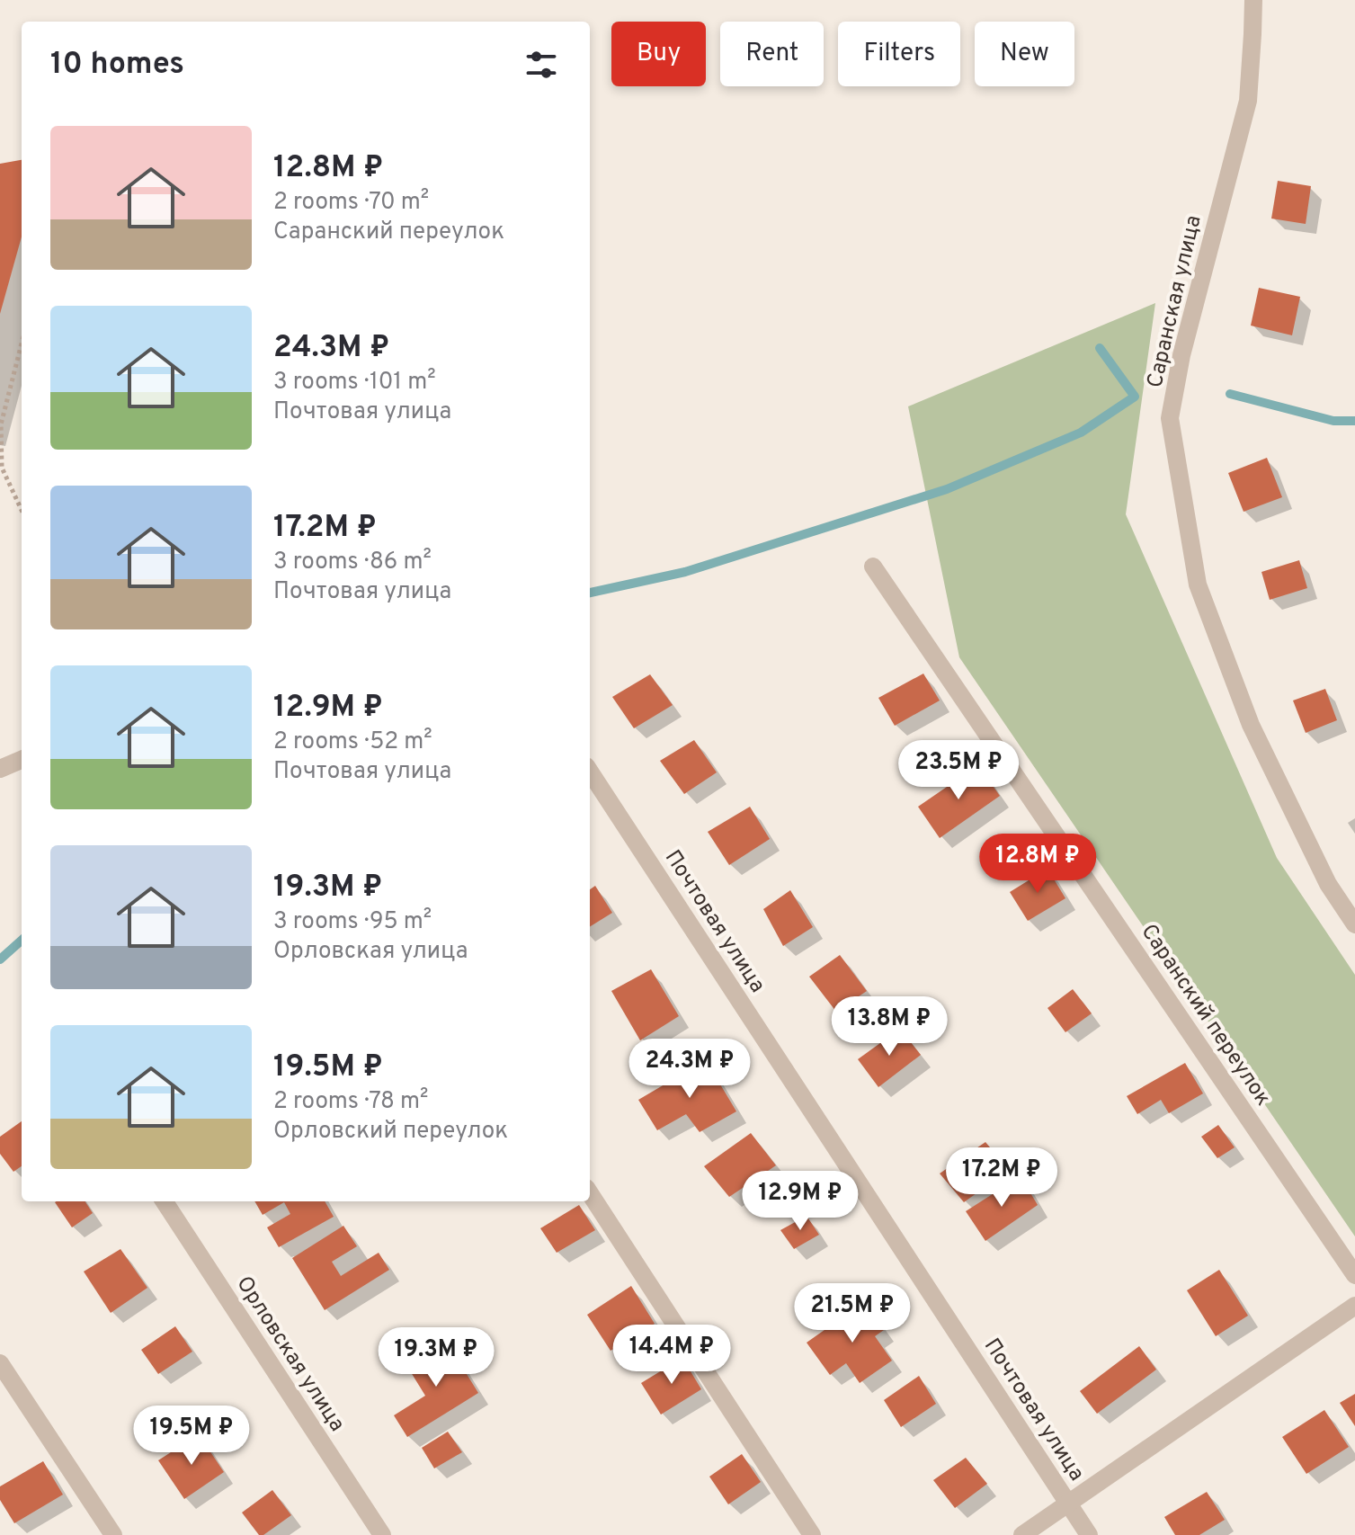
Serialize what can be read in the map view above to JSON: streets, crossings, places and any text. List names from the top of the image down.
{
  "streets": {
    "street": [
      "Саранская улица",
      "Почтовая улица",
      "Саранский переулок",
      "Орловская улица"
    ]
  },
  "page": {
    "chip": [
      "Buy",
      "Rent",
      "Filters",
      "New"
    ],
    "heading": "10 homes",
    "list": [
      {
        "name": "12.8M ₽",
        "note": "2 rooms · 70 m² · Саранский переулок"
      },
      {
        "name": "24.3M ₽",
        "note": "3 rooms · 101 m² · Почтовая улица"
      },
      {
        "name": "17.2M ₽",
        "note": "3 rooms · 86 m² · Почтовая улица"
      },
      {
        "name": "12.9M ₽",
        "note": "2 rooms · 52 m² · Почтовая улица"
      },
      {
        "name": "19.3M ₽",
        "note": "3 rooms · 95 m² · Орловская улица"
      },
      {
        "name": "19.5M ₽",
        "note": "2 rooms · 78 m² · Орловский переулок"
      }
    ],
    "price": [
      "23.5M ₽",
      "12.8M ₽",
      "13.8M ₽",
      "24.3M ₽",
      "17.2M ₽",
      "12.9M ₽",
      "21.5M ₽",
      "14.4M ₽",
      "19.3M ₽",
      "19.5M ₽"
    ]
  }
}
